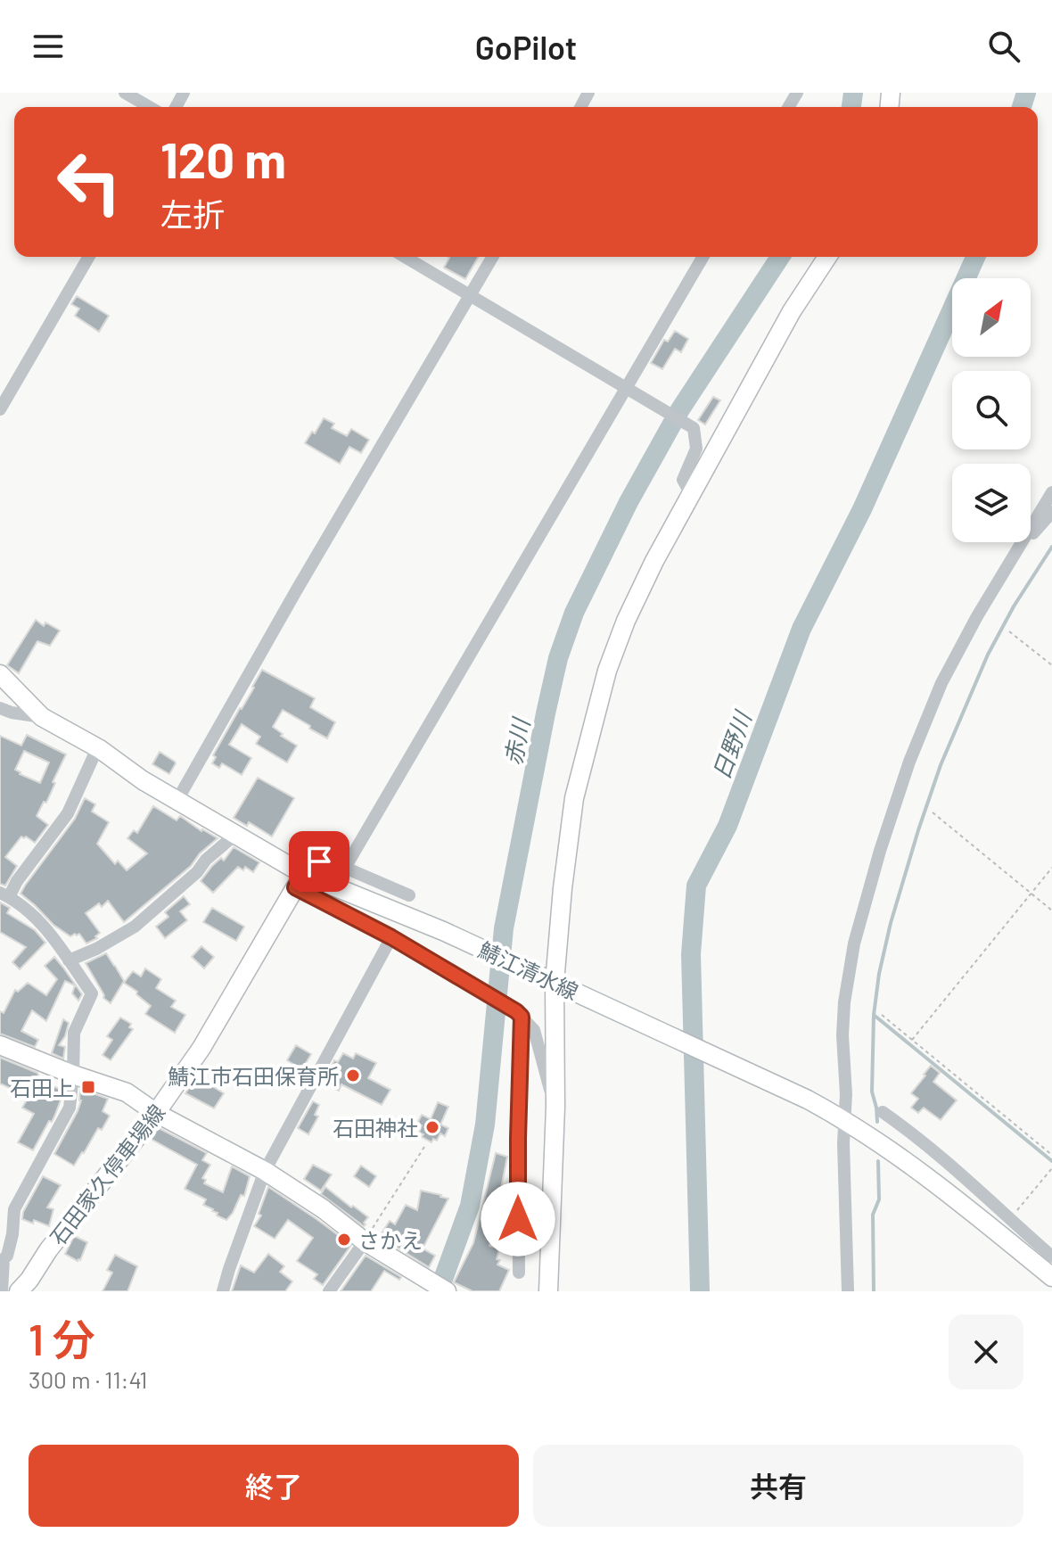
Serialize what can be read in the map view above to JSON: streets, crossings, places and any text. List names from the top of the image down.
{
  "streets": {
    "main road": ["鯖江清水線", "石田家久停車場線"]
  },
  "crossings": [
    ["鯖江清水線", "石田家久停車場線"]
  ],
  "water": ["赤川", "日野川"],
  "places": {
    "other": ["鯖江市石田保育所", "石田神社", "さかえ"],
    "transit": ["石田上"]
  },
  "north": "top right",
  "page": {
    "header": "GoPilot",
    "turn": ["120 m", "左折"],
    "heading": ["1 分", "300 m · 11:41"],
    "buttons": ["終了", "共有"]
  }
}
